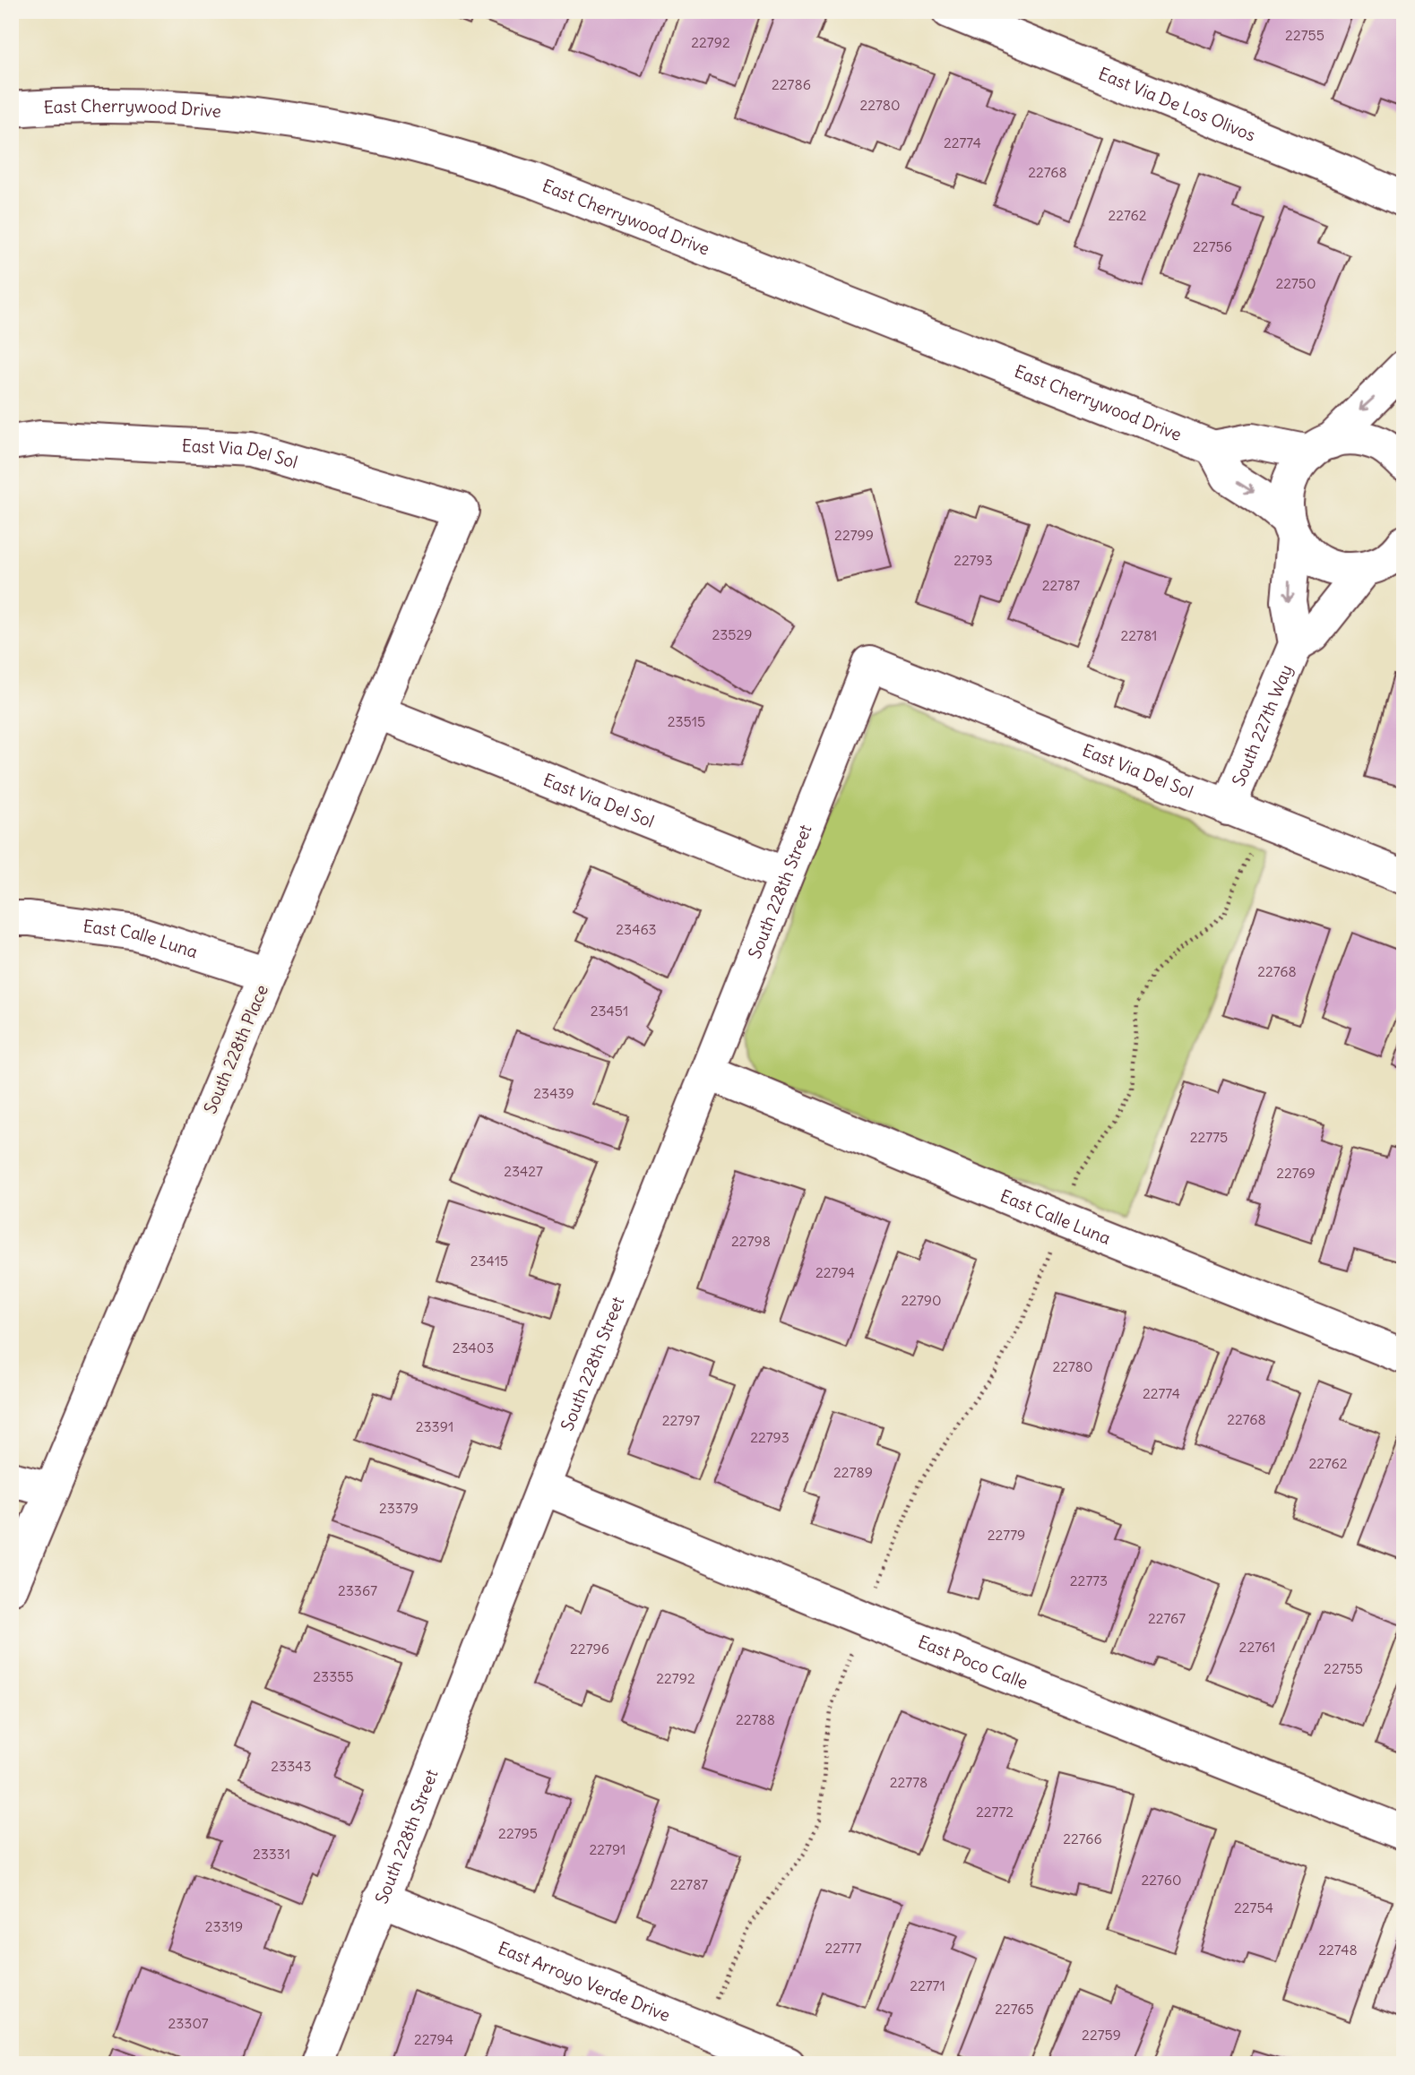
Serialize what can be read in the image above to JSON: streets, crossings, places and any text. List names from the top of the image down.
{
  "streets": {
    "street": [
      "East Via De Los Olivos",
      "East Cherrywood Drive",
      "East Via Del Sol",
      "South 227th Way",
      "South 228th Street",
      "East Calle Luna",
      "South 228th Place",
      "East Poco Calle",
      "East Arroyo Verde Drive"
    ]
  },
  "crossings": [
    ["East Via Del Sol", "South 227th Way"],
    ["East Via Del Sol", "South 228th Street"],
    ["East Via Del Sol", "South 228th Place"],
    ["South 228th Street", "East Calle Luna"],
    ["South 228th Street", "East Poco Calle"],
    ["South 228th Street", "East Arroyo Verde Drive"],
    ["East Calle Luna", "South 228th Place"]
  ],
  "house_numbers": [
    "22755",
    "22792",
    "22786",
    "22780",
    "22774",
    "22768",
    "22762",
    "22756",
    "22750",
    "22799",
    "22793",
    "22787",
    "23529",
    "22781",
    "23515",
    "23463",
    "22768",
    "23451",
    "23439",
    "22775",
    "23427",
    "22769",
    "22798",
    "23415",
    "22794",
    "22790",
    "23403",
    "22780",
    "22774",
    "22768",
    "22797",
    "23391",
    "22793",
    "22762",
    "22789",
    "23379",
    "22779",
    "22773",
    "23367",
    "22767",
    "22761",
    "22796",
    "22755",
    "23355",
    "22792",
    "22788",
    "23343",
    "22778",
    "22772",
    "22795",
    "22766",
    "22791",
    "23331",
    "22760",
    "22787",
    "22754",
    "23319",
    "22777",
    "22748",
    "22771",
    "22765",
    "23307",
    "22759",
    "22794"
  ]
}
